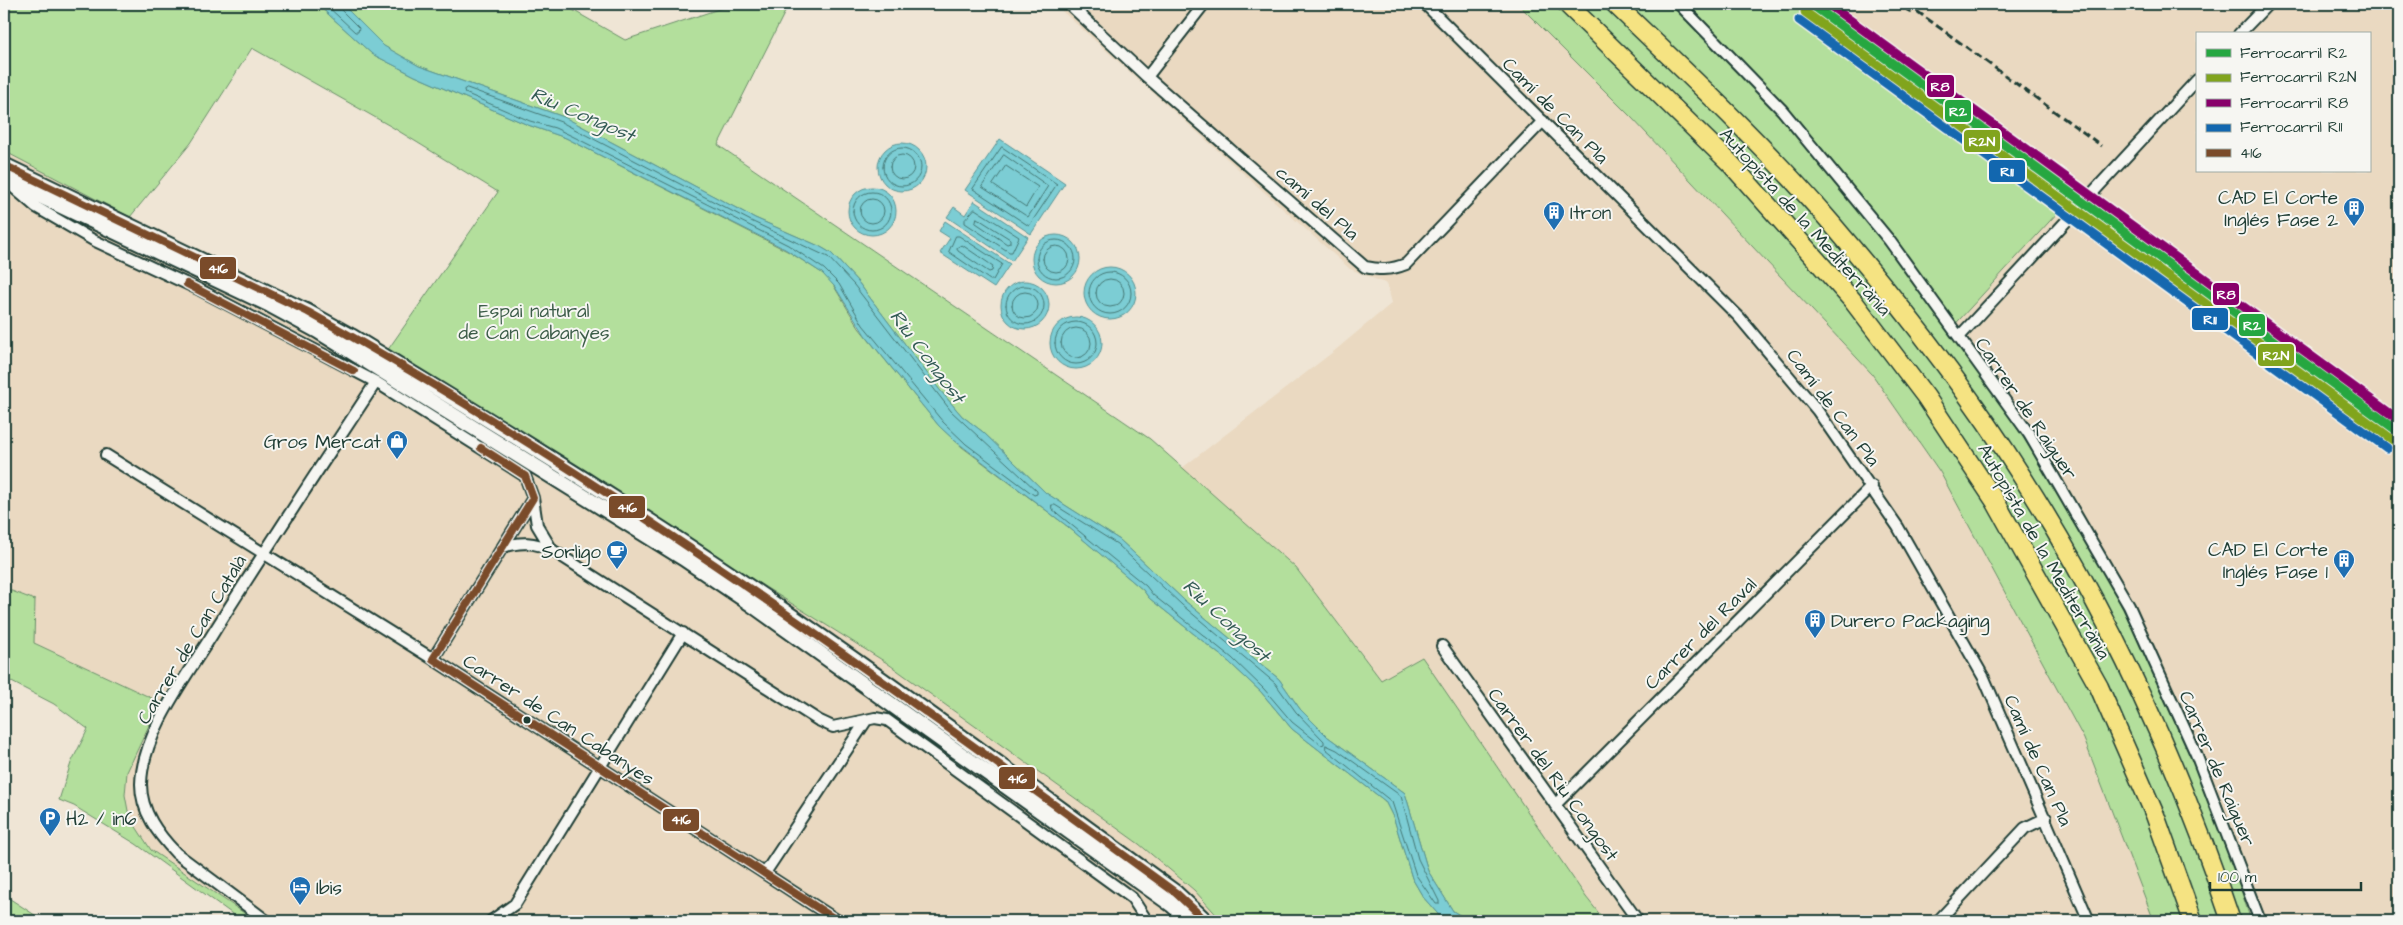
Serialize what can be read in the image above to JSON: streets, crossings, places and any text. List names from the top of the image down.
{
  "streets": {
    "highway": ["Autopista de la Mediterrània"],
    "street": [
      "Camí de Can Pla",
      "camí del Pla",
      "Carrer de Raiguer",
      "Carrer del Raval",
      "Carrer de Can Català",
      "Carrer de Can Cabanyes",
      "Carrer del Riu Congost"
    ]
  },
  "crossings": [
    ["Camí de Can Pla", "camí del Pla"],
    ["Camí de Can Pla", "Carrer del Raval"],
    ["Carrer del Raval", "Carrer del Riu Congost"],
    ["Carrer de Can Català", "Carrer de Can Cabanyes"]
  ],
  "water": ["Riu Congost"],
  "parks": ["Espai natural de Can Cabanyes"],
  "places": {
    "building": [
      "CAD El Corte Inglés Fase 2",
      "Itron",
      "CAD El Corte Inglés Fase 1",
      "Durero Packaging"
    ],
    "shop": ["Gros Mercat"],
    "cafe": ["Sorligo"],
    "parking": ["H2 / in6"],
    "hotel": ["Ibis"]
  },
  "lines": [
    "rail line R2",
    "rail line R8",
    "rail line R2N",
    "rail line R11",
    "transit line 416"
  ],
  "legend": [
    "Ferrocarril R2",
    "Ferrocarril R2N",
    "Ferrocarril R8",
    "Ferrocarril R11",
    "416"
  ],
  "scale_bar": "100 m"
}
